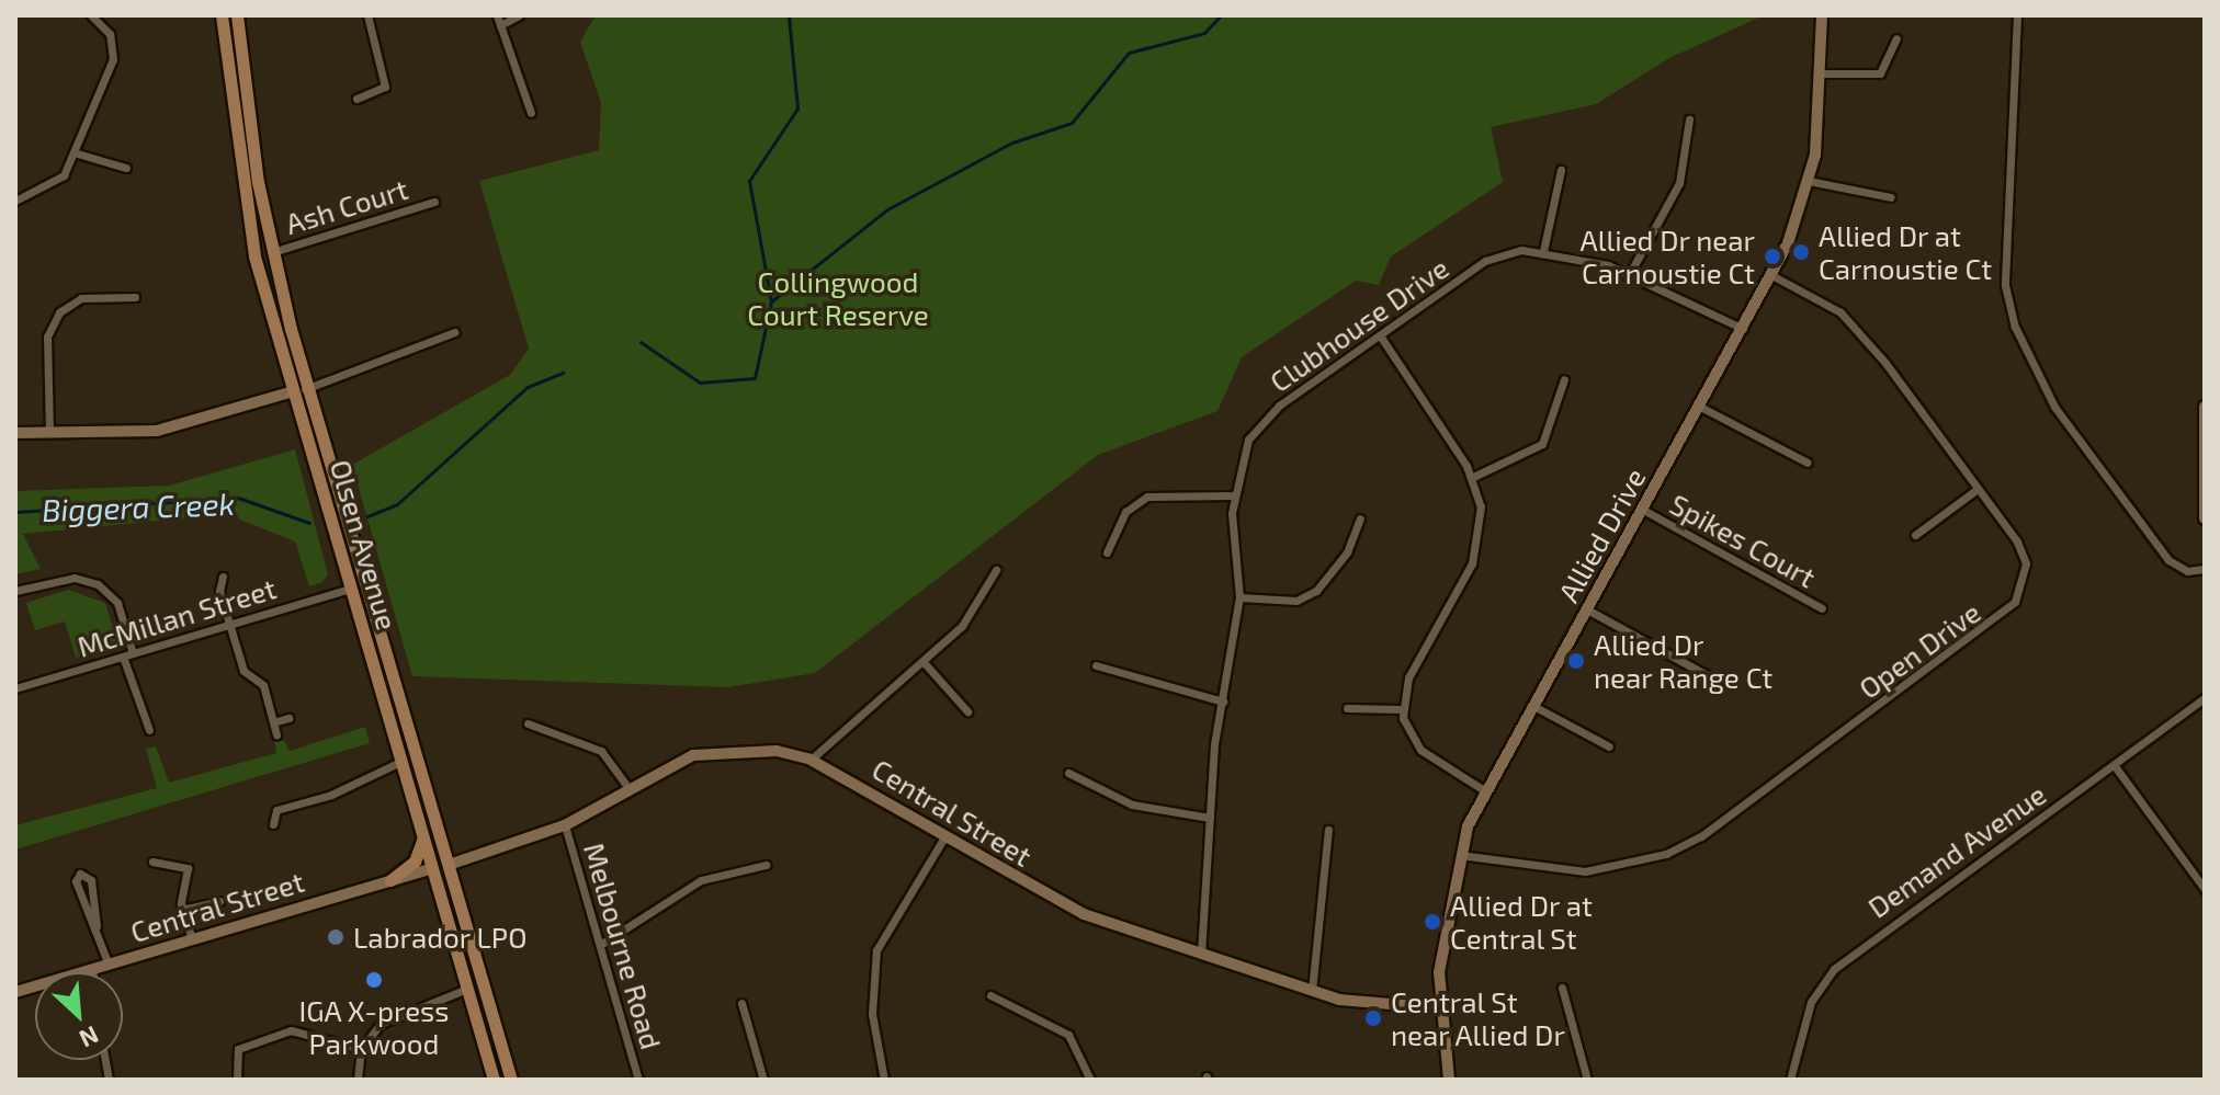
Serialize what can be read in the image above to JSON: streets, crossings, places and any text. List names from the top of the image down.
{
  "streets": {
    "main road": ["Olsen Avenue"],
    "street": [
      "Ash Court",
      "Clubhouse Drive",
      "Allied Drive",
      "Spikes Court",
      "McMillan Street",
      "Open Drive",
      "Central Street",
      "Demand Avenue",
      "Melbourne Road"
    ]
  },
  "crossings": [
    ["Ash Court", "Olsen Avenue"],
    ["Clubhouse Drive", "Allied Drive"],
    ["Clubhouse Drive", "Central Street"],
    ["Allied Drive", "Spikes Court"],
    ["Allied Drive", "Open Drive"],
    ["Allied Drive", "Central Street"],
    ["Olsen Avenue", "McMillan Street"],
    ["Olsen Avenue", "Central Street"],
    ["Central Street", "Melbourne Road"]
  ],
  "water": ["Biggera Creek"],
  "parks": ["Collingwood Court Reserve"],
  "places": [
    "Allied Dr at Carnoustie Ct",
    "Allied Dr near Carnoustie Ct",
    "Allied Dr near Range Ct",
    "Allied Dr at Central St",
    "Labrador LPO",
    "IGA X-press Parkwood",
    "Central St near Allied Dr"
  ],
  "north": "bottom right"
}
